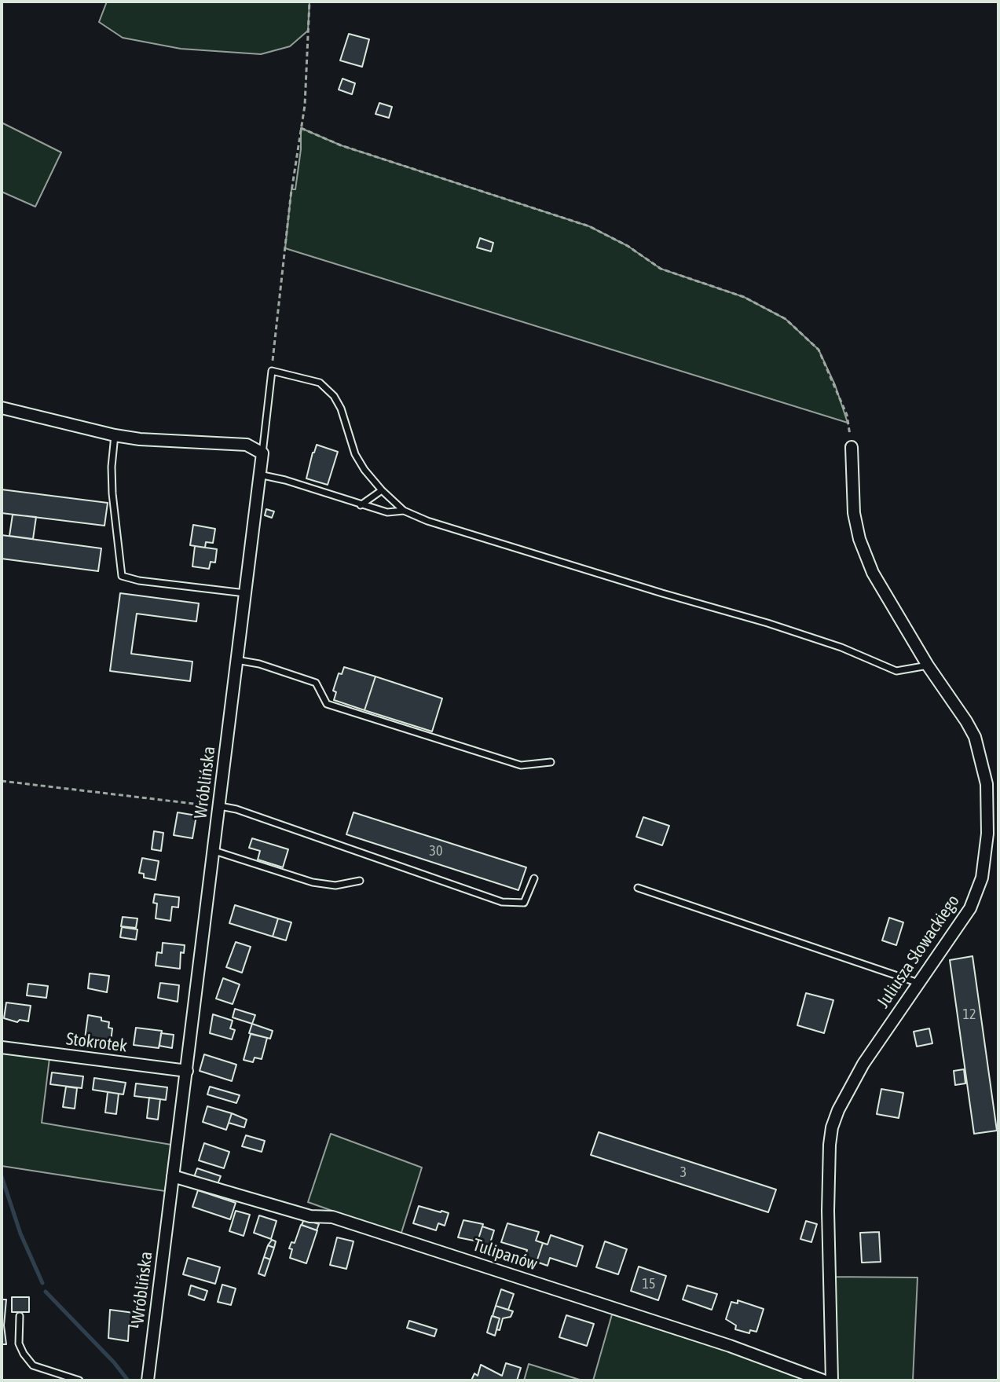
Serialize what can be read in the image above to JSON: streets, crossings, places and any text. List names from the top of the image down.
{
  "streets": {
    "street": [
      "Wróblińska",
      "Juliusza Słowackiego",
      "Stokrotek",
      "Tulipanów"
    ]
  },
  "crossings": [
    ["Wróblińska", "Stokrotek"],
    ["Wróblińska", "Tulipanów"]
  ],
  "house_numbers": [
    "30",
    "12",
    "3",
    "15"
  ]
}
